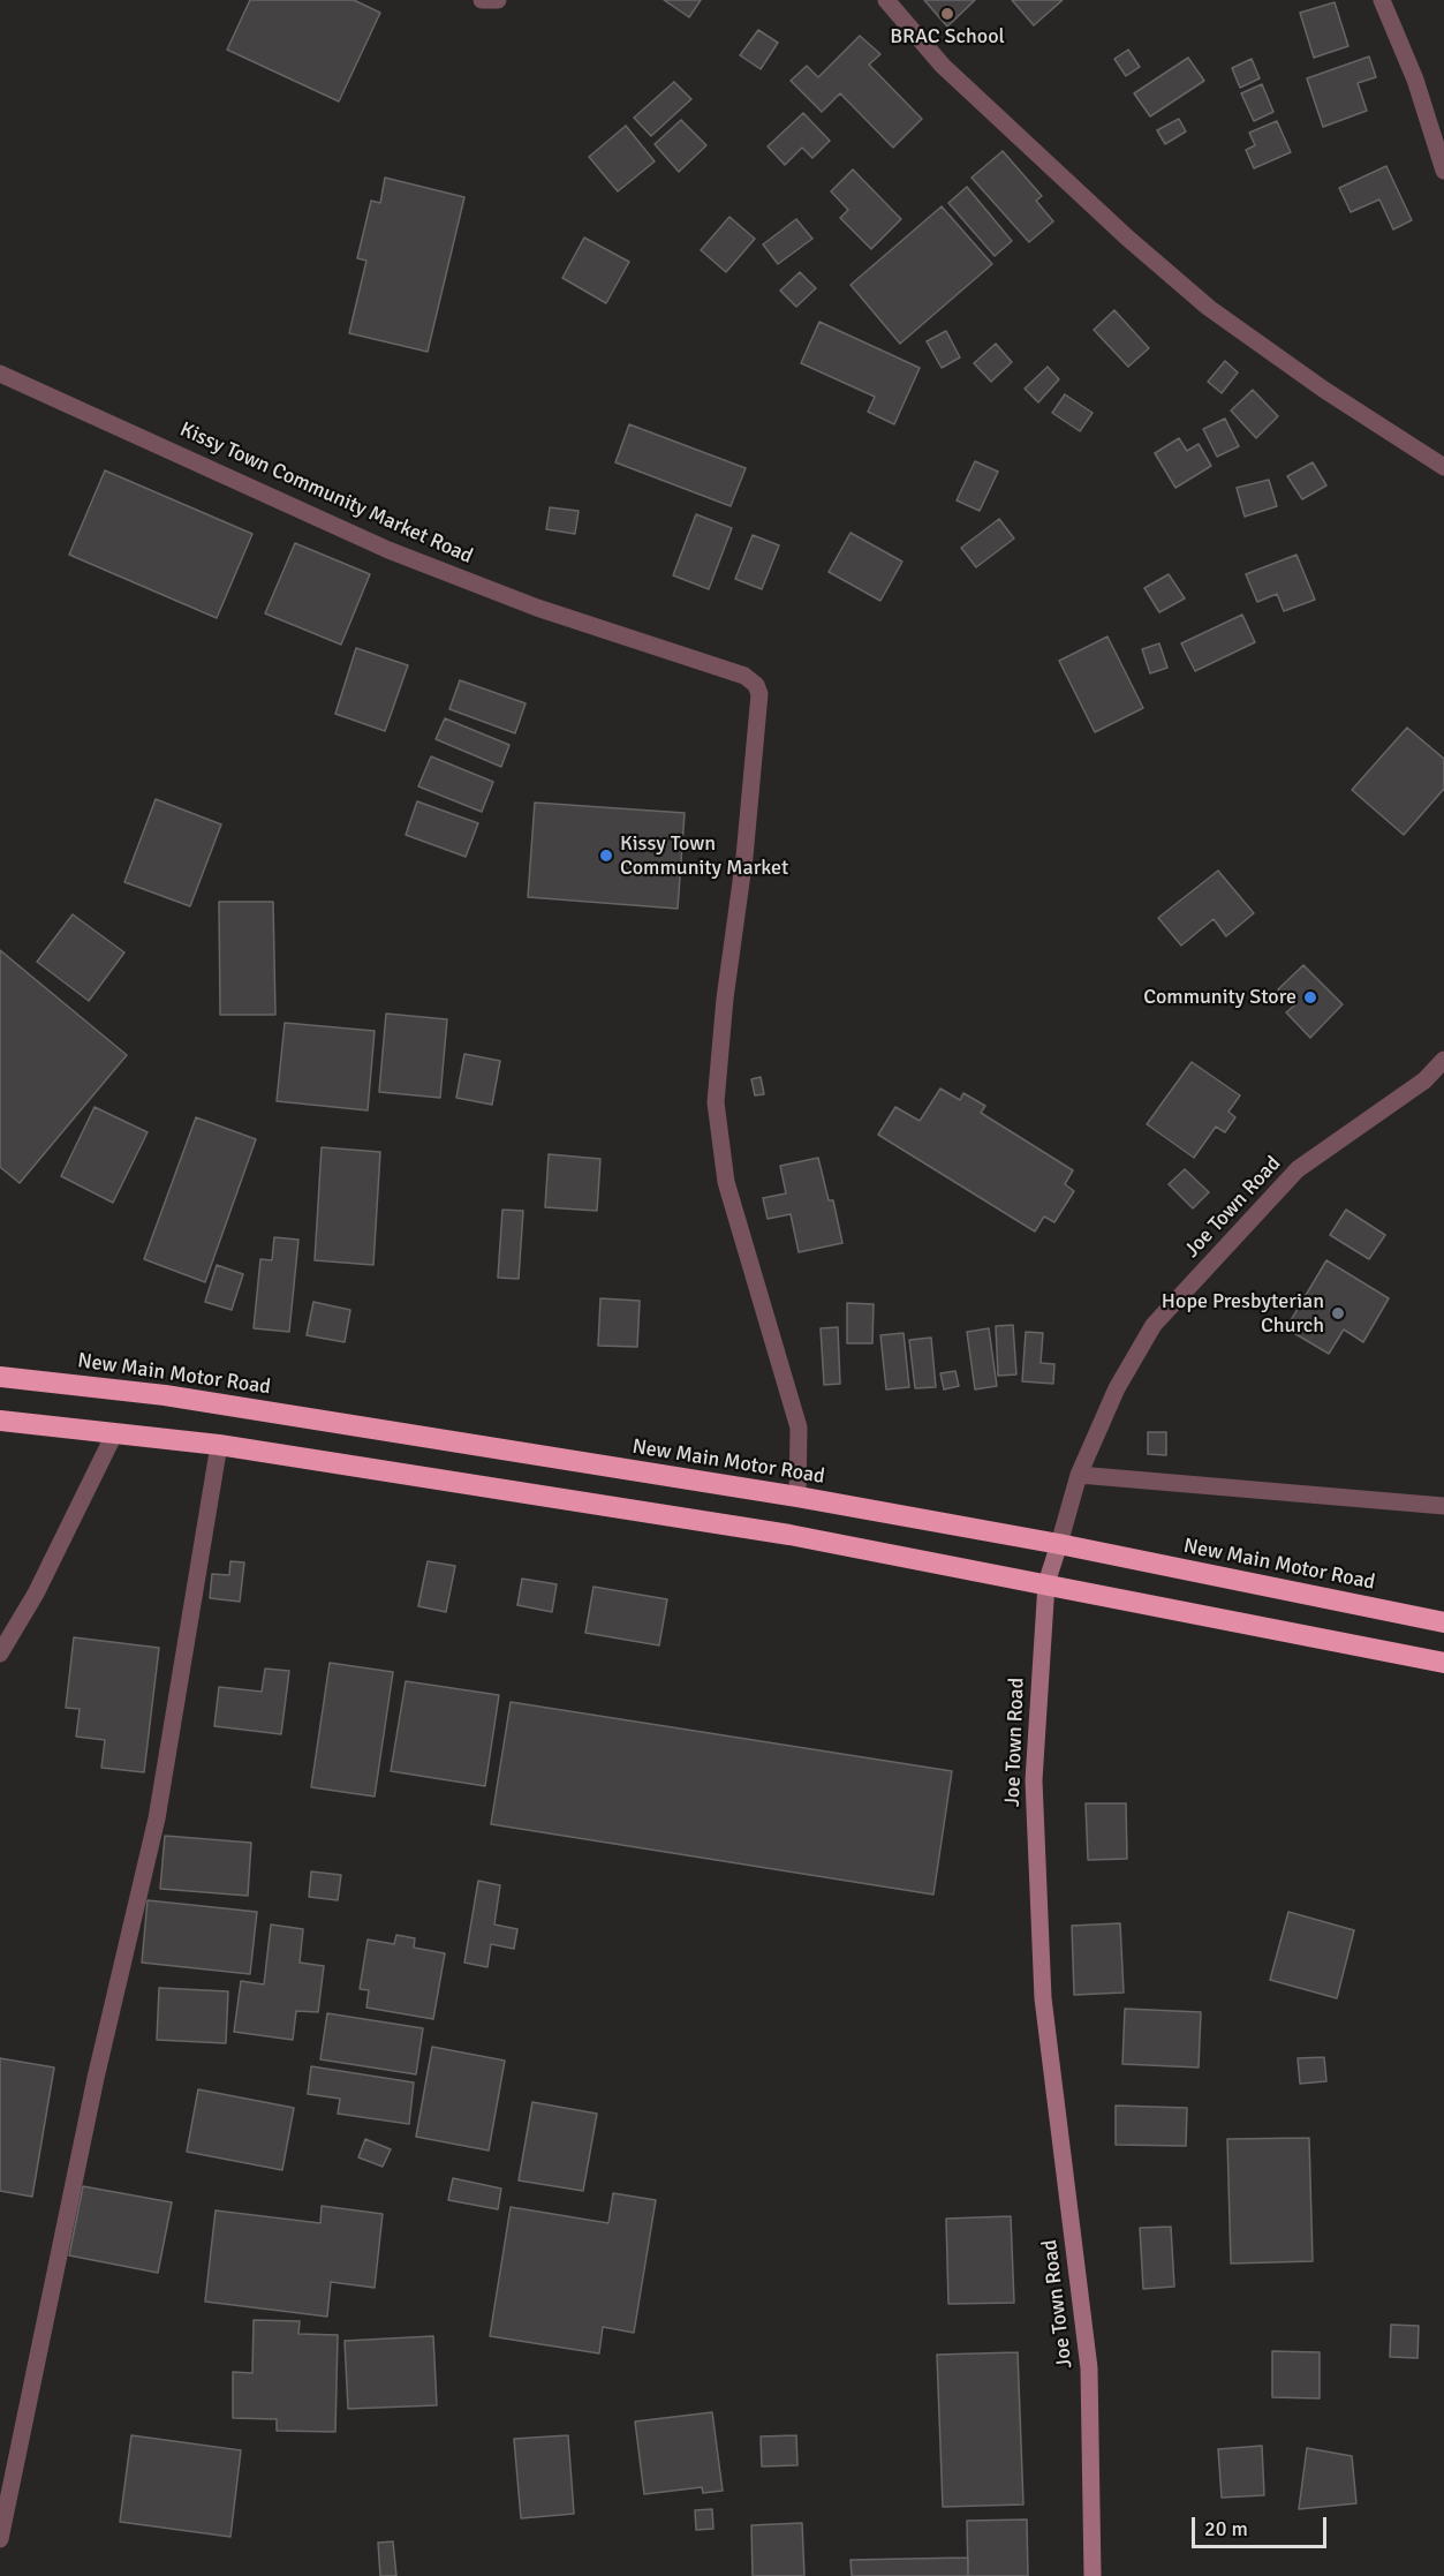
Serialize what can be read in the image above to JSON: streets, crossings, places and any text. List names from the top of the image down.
{
  "streets": {
    "highway": ["New Main Motor Road"],
    "street": ["Kissy Town Community Market Road", "Joe Town Road"]
  },
  "crossings": [
    ["Kissy Town Community Market Road", "New Main Motor Road"],
    ["Joe Town Road", "New Main Motor Road"]
  ],
  "places": [
    "BRAC School",
    "Kissy Town Community Market",
    "Community Store",
    "Hope Presbyterian Church"
  ],
  "scale_bar": "20 m"
}
